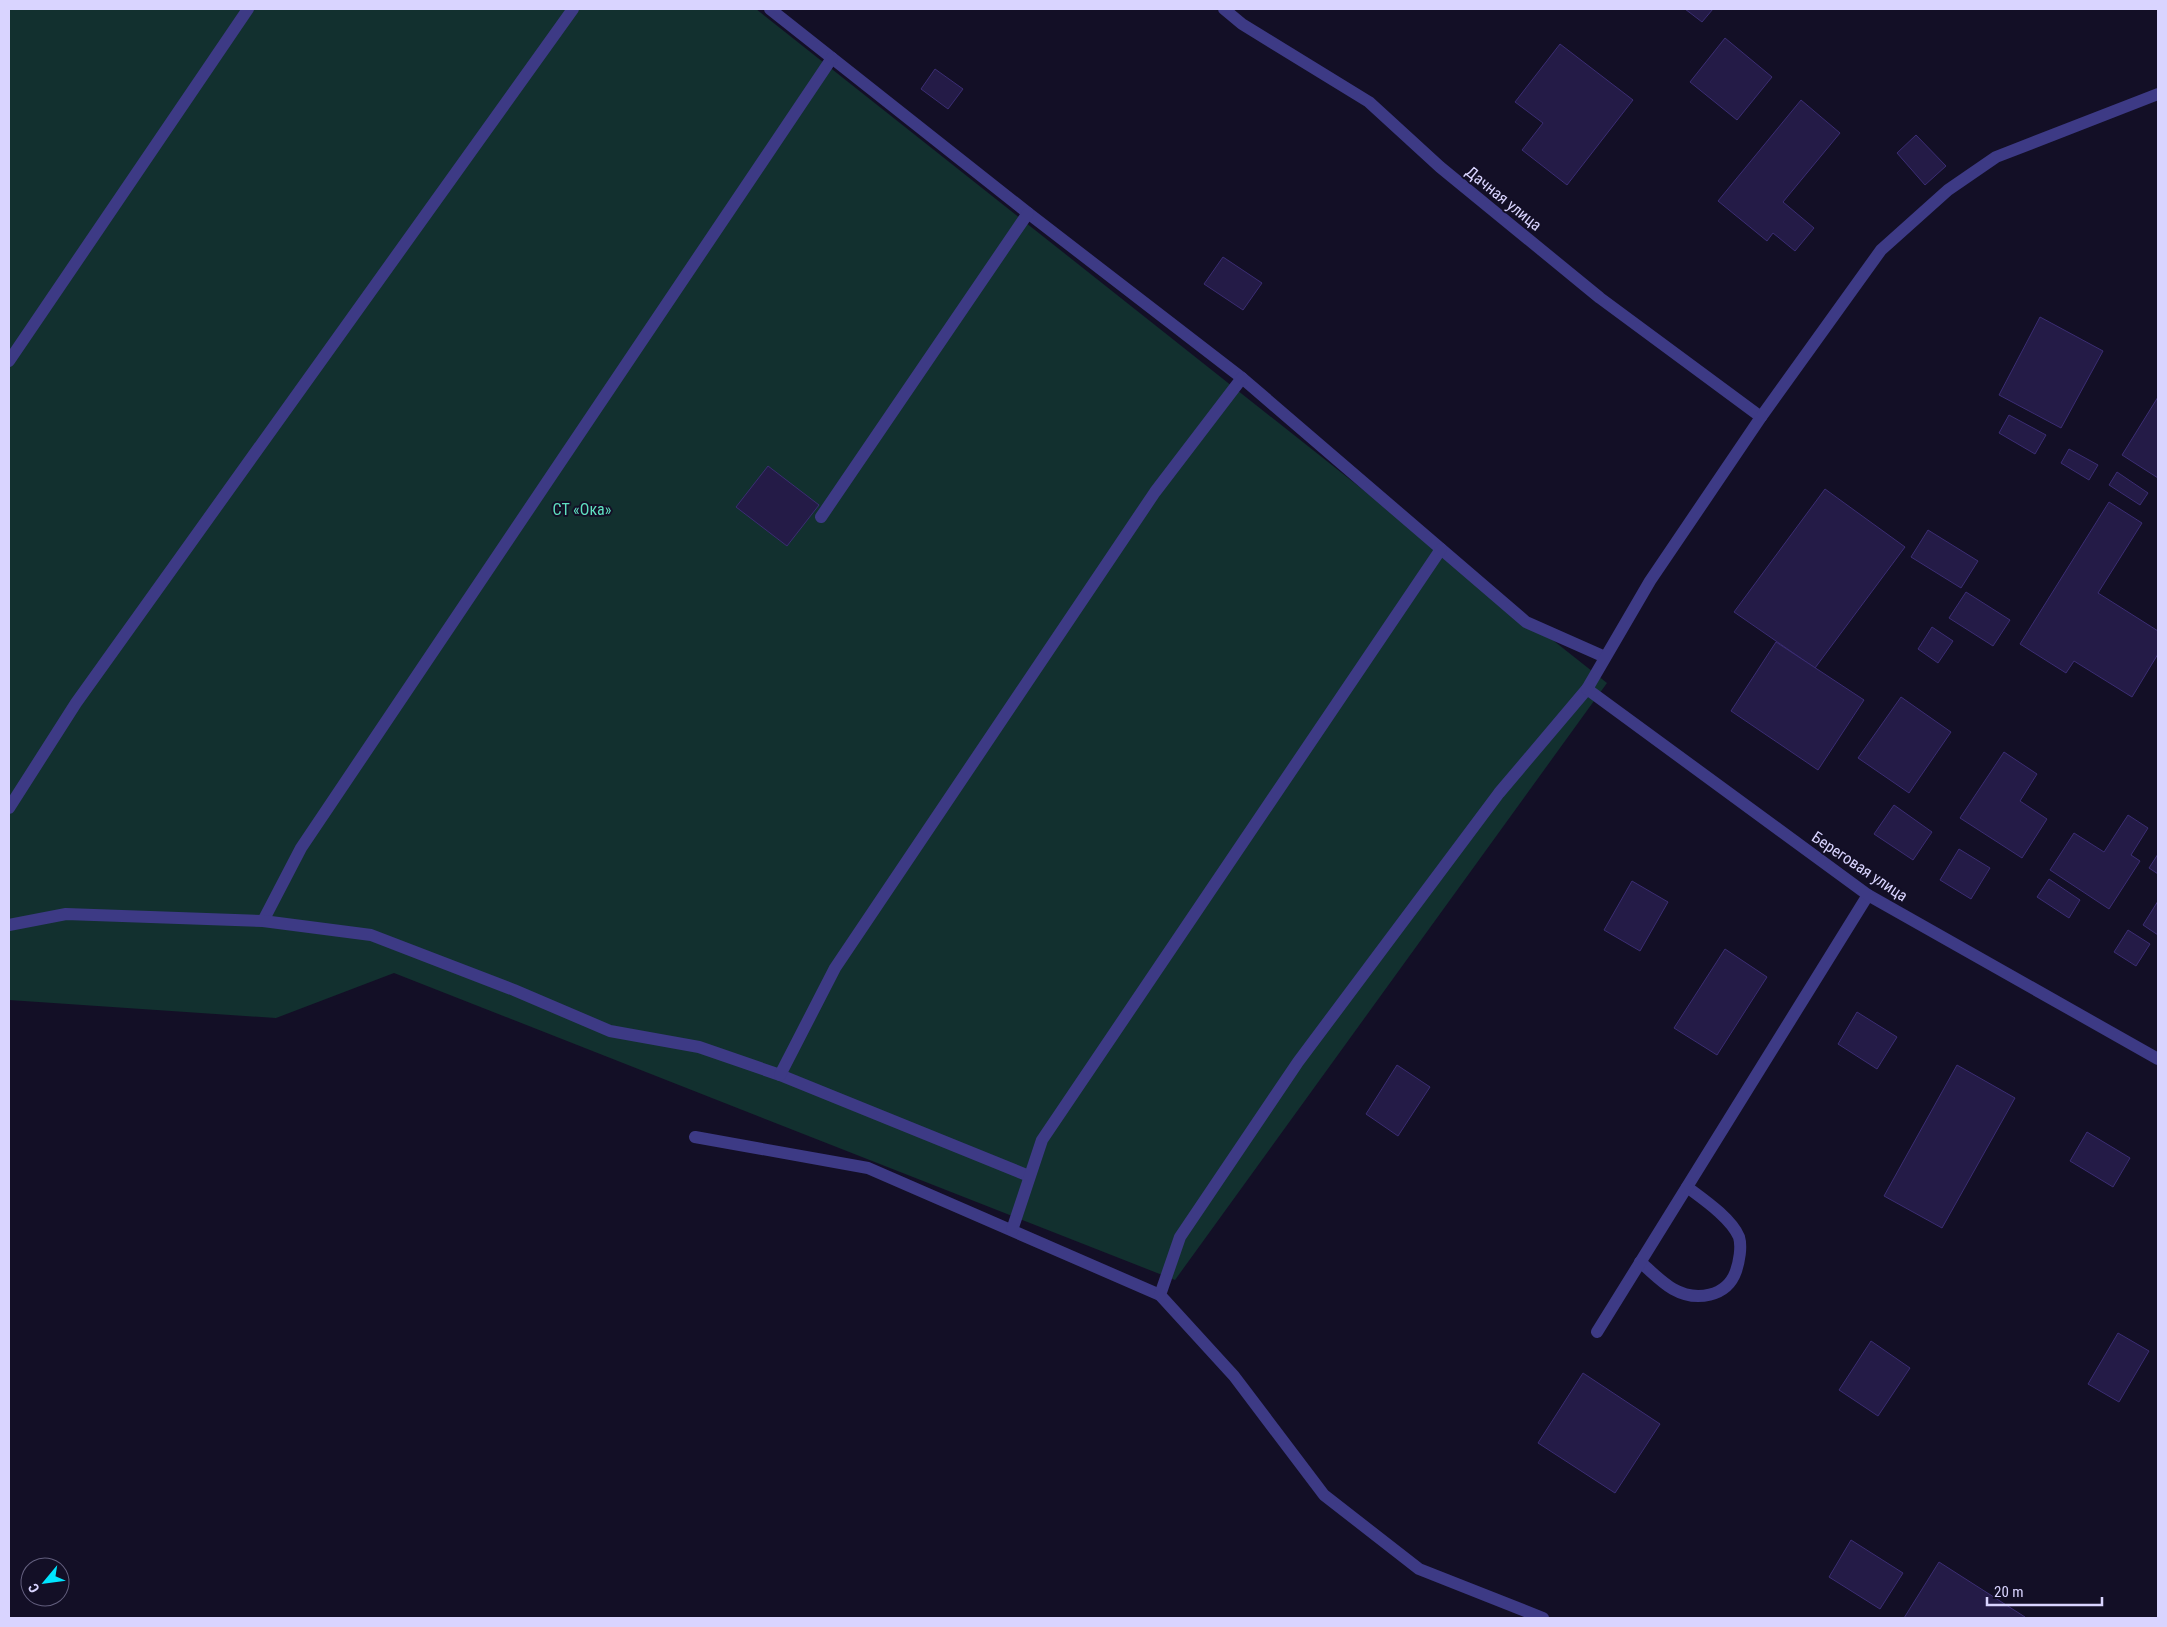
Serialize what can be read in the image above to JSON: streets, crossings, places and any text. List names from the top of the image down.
{
  "streets": {
    "street": ["Дачная улица", "Береговая улица"]
  },
  "parks": ["СТ «Ока»"],
  "scale_bar": "20 m",
  "north": "bottom left"
}
